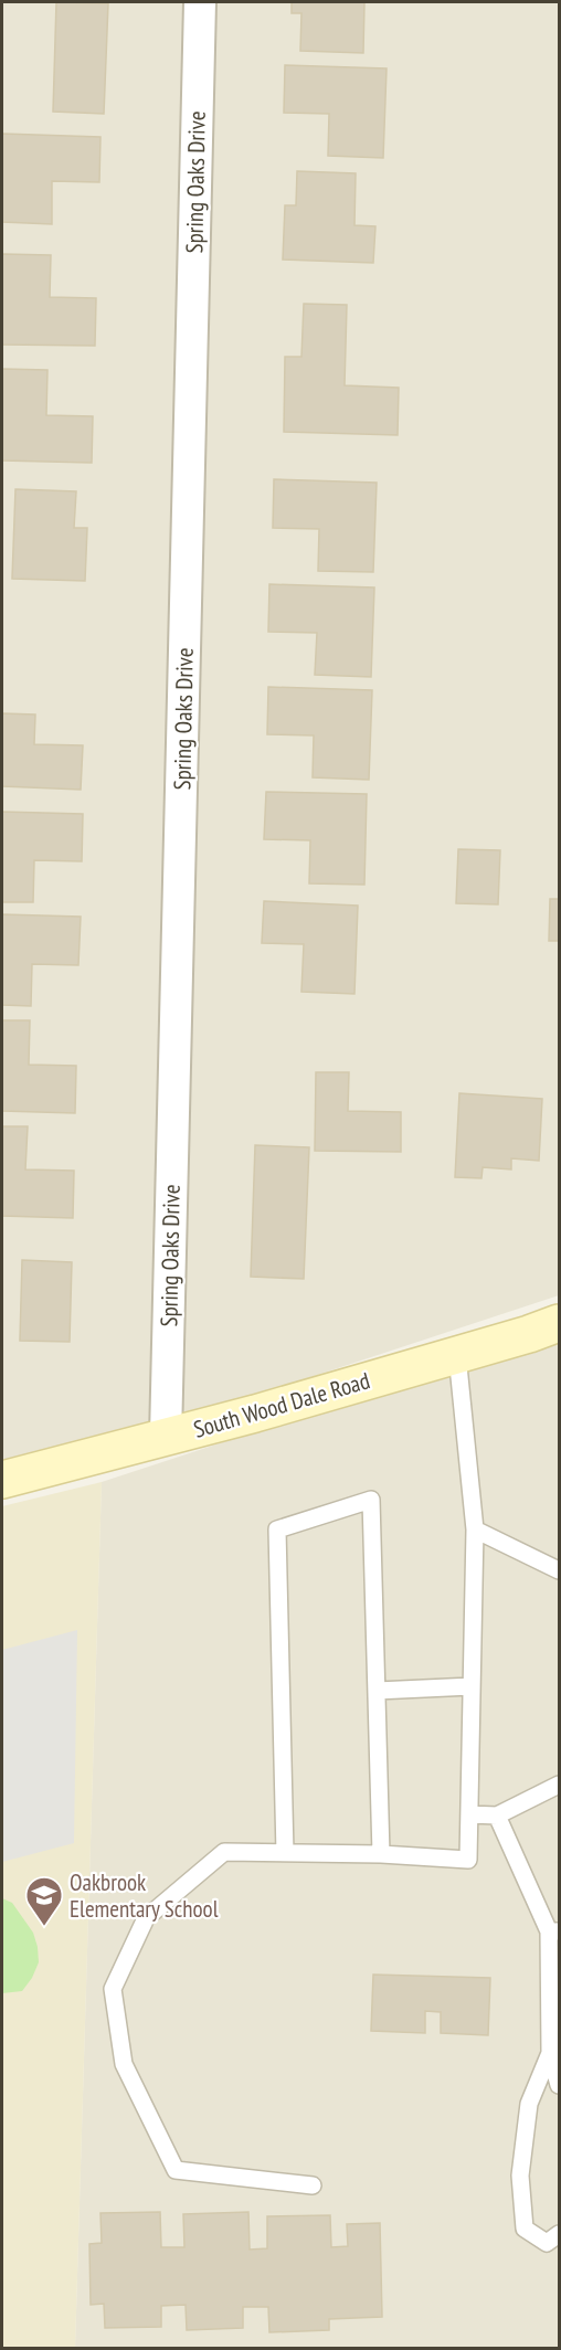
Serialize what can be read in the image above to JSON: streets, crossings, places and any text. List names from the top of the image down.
{
  "streets": {
    "main road": ["South Wood Dale Road"],
    "street": ["Spring Oaks Drive"]
  },
  "crossings": [
    ["Spring Oaks Drive", "South Wood Dale Road"]
  ],
  "places": {
    "school or university": ["Oakbrook Elementary School"]
  }
}
